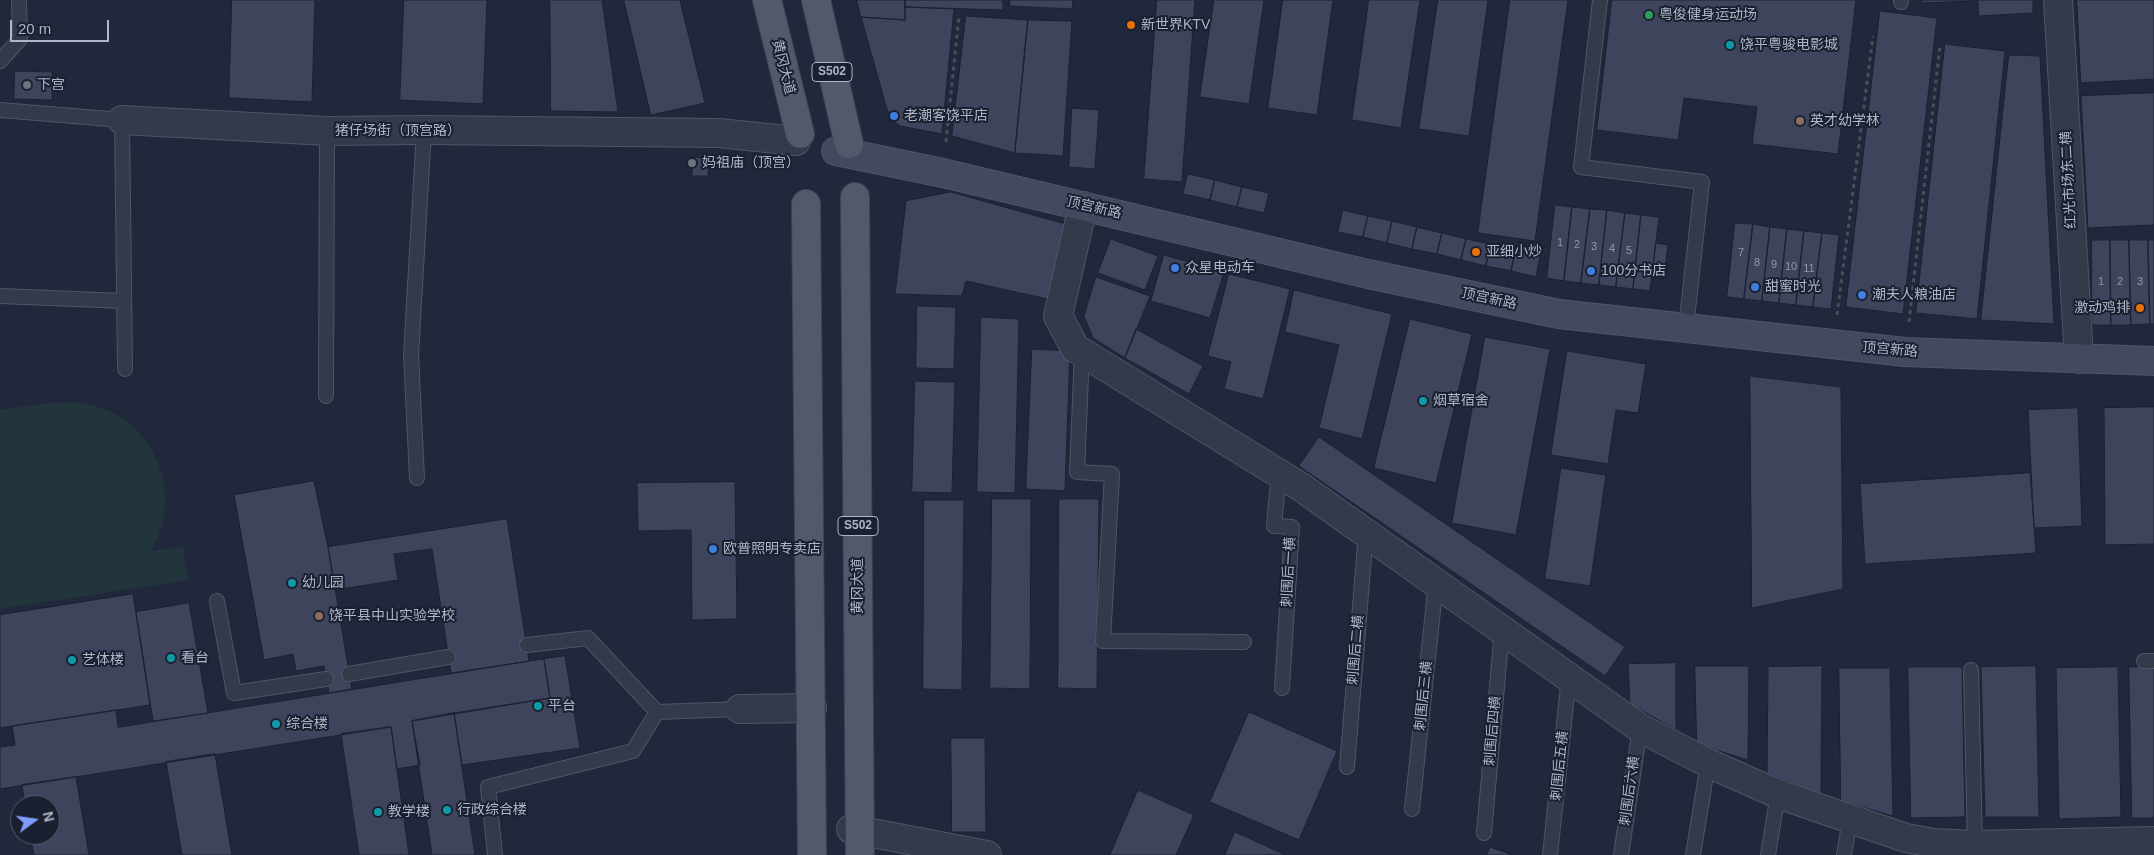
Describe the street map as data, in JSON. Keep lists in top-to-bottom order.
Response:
{
  "streets": {
    "main road": ["黄冈大道", "S502", "顶宫新路"],
    "street": ["猪仔场街（顶宫路）", "红光市场东二横"],
    "lane": [
      "刺围后一横",
      "刺围后二横",
      "刺围后三横",
      "刺围后四横",
      "刺围后五横",
      "刺围后六横"
    ]
  },
  "crossings": [
    ["黄冈大道", "猪仔场街（顶宫路）"],
    ["红光市场东二横", "顶宫新路"]
  ],
  "places": [
    "粤俊健身运动场",
    "新世界KTV",
    "饶平粤骏电影城",
    "下宫",
    "老潮客饶平店",
    "英才幼学林",
    "妈祖庙（顶宫）",
    "亚细小炒",
    "众星电动车",
    "100分书店",
    "甜蜜时光",
    "潮夫人粮油店",
    "激动鸡排",
    "烟草宿舍",
    "欧普照明专卖店",
    "幼儿园",
    "饶平县中山实验学校",
    "看台",
    "艺体楼",
    "平台",
    "综合楼",
    "行政综合楼",
    "教学楼"
  ],
  "house_numbers": [
    "1",
    "2",
    "3",
    "4",
    "5",
    "7",
    "8",
    "9",
    "10",
    "11",
    "1",
    "2",
    "3"
  ],
  "scale_bar": "20 m",
  "north": "right"
}
